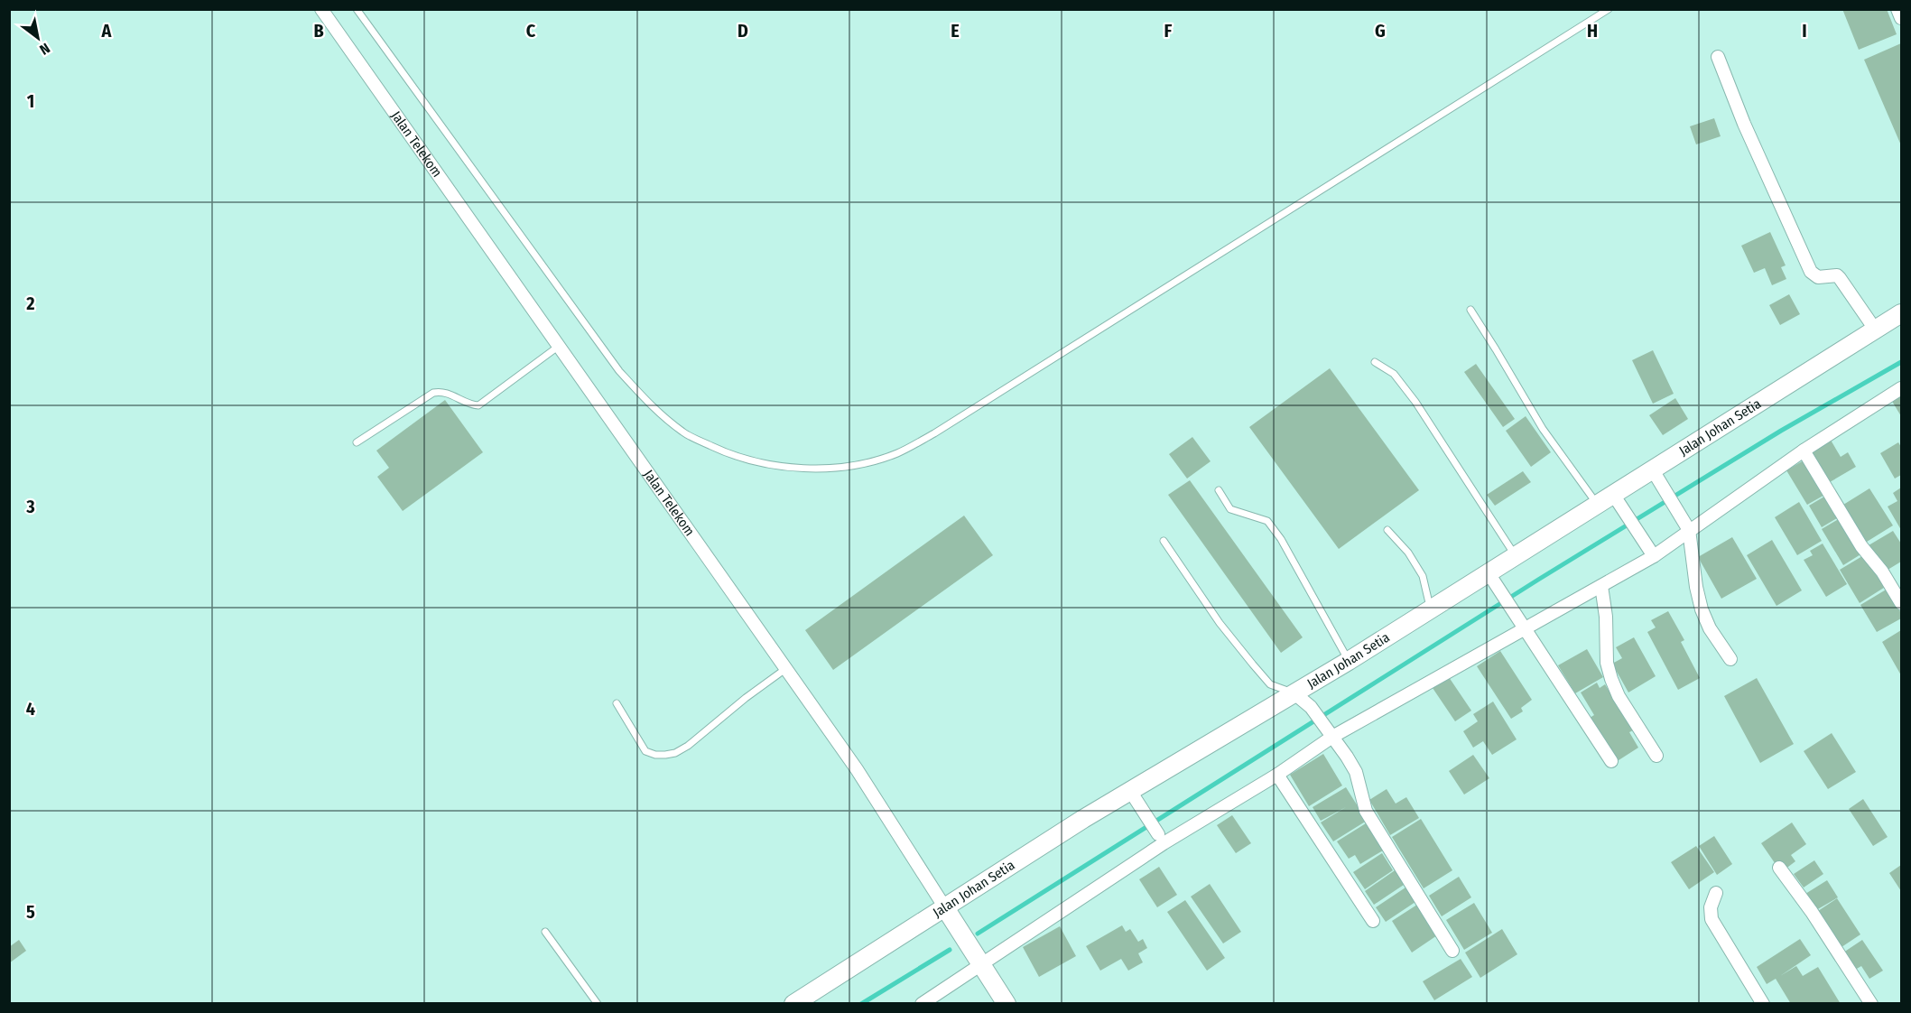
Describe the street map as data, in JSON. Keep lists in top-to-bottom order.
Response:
{
  "streets": {
    "main road": ["Jalan Telekom", "Jalan Johan Setia"]
  },
  "crossings": [
    ["Jalan Telekom", "Jalan Johan Setia"]
  ],
  "north": "bottom right",
  "grid": {
    "columns": [
      "A",
      "B",
      "C",
      "D",
      "E",
      "F",
      "G",
      "H",
      "I"
    ],
    "rows": [
      "1",
      "2",
      "3",
      "4",
      "5"
    ]
  }
}
